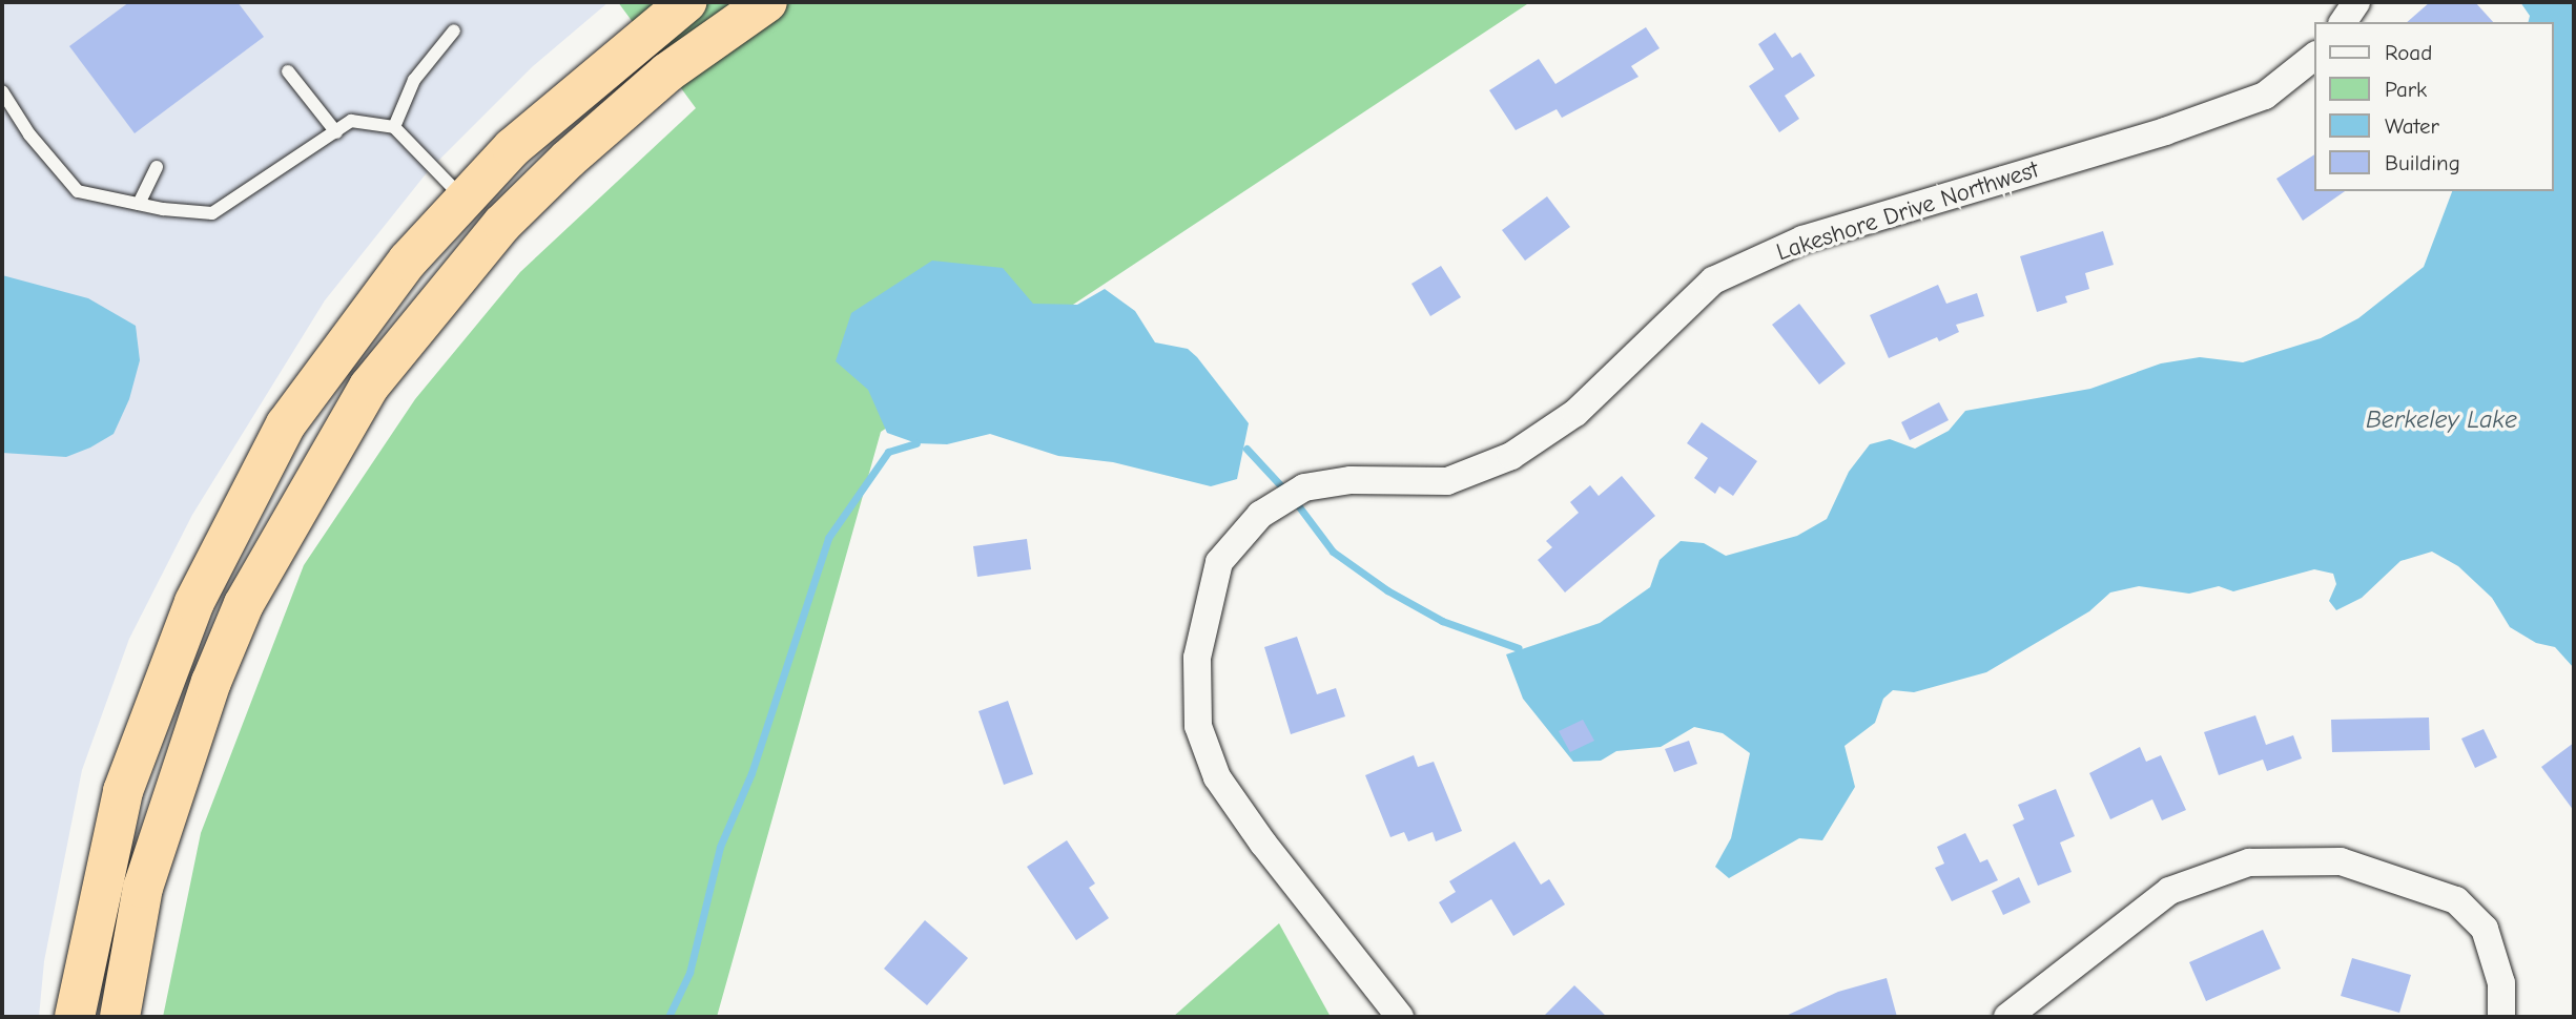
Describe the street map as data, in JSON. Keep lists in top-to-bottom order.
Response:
{
  "streets": {
    "street": ["Lakeshore Drive Northwest"]
  },
  "water": ["Berkeley Lake"],
  "legend": [
    "Road",
    "Park",
    "Water",
    "Building"
  ]
}
